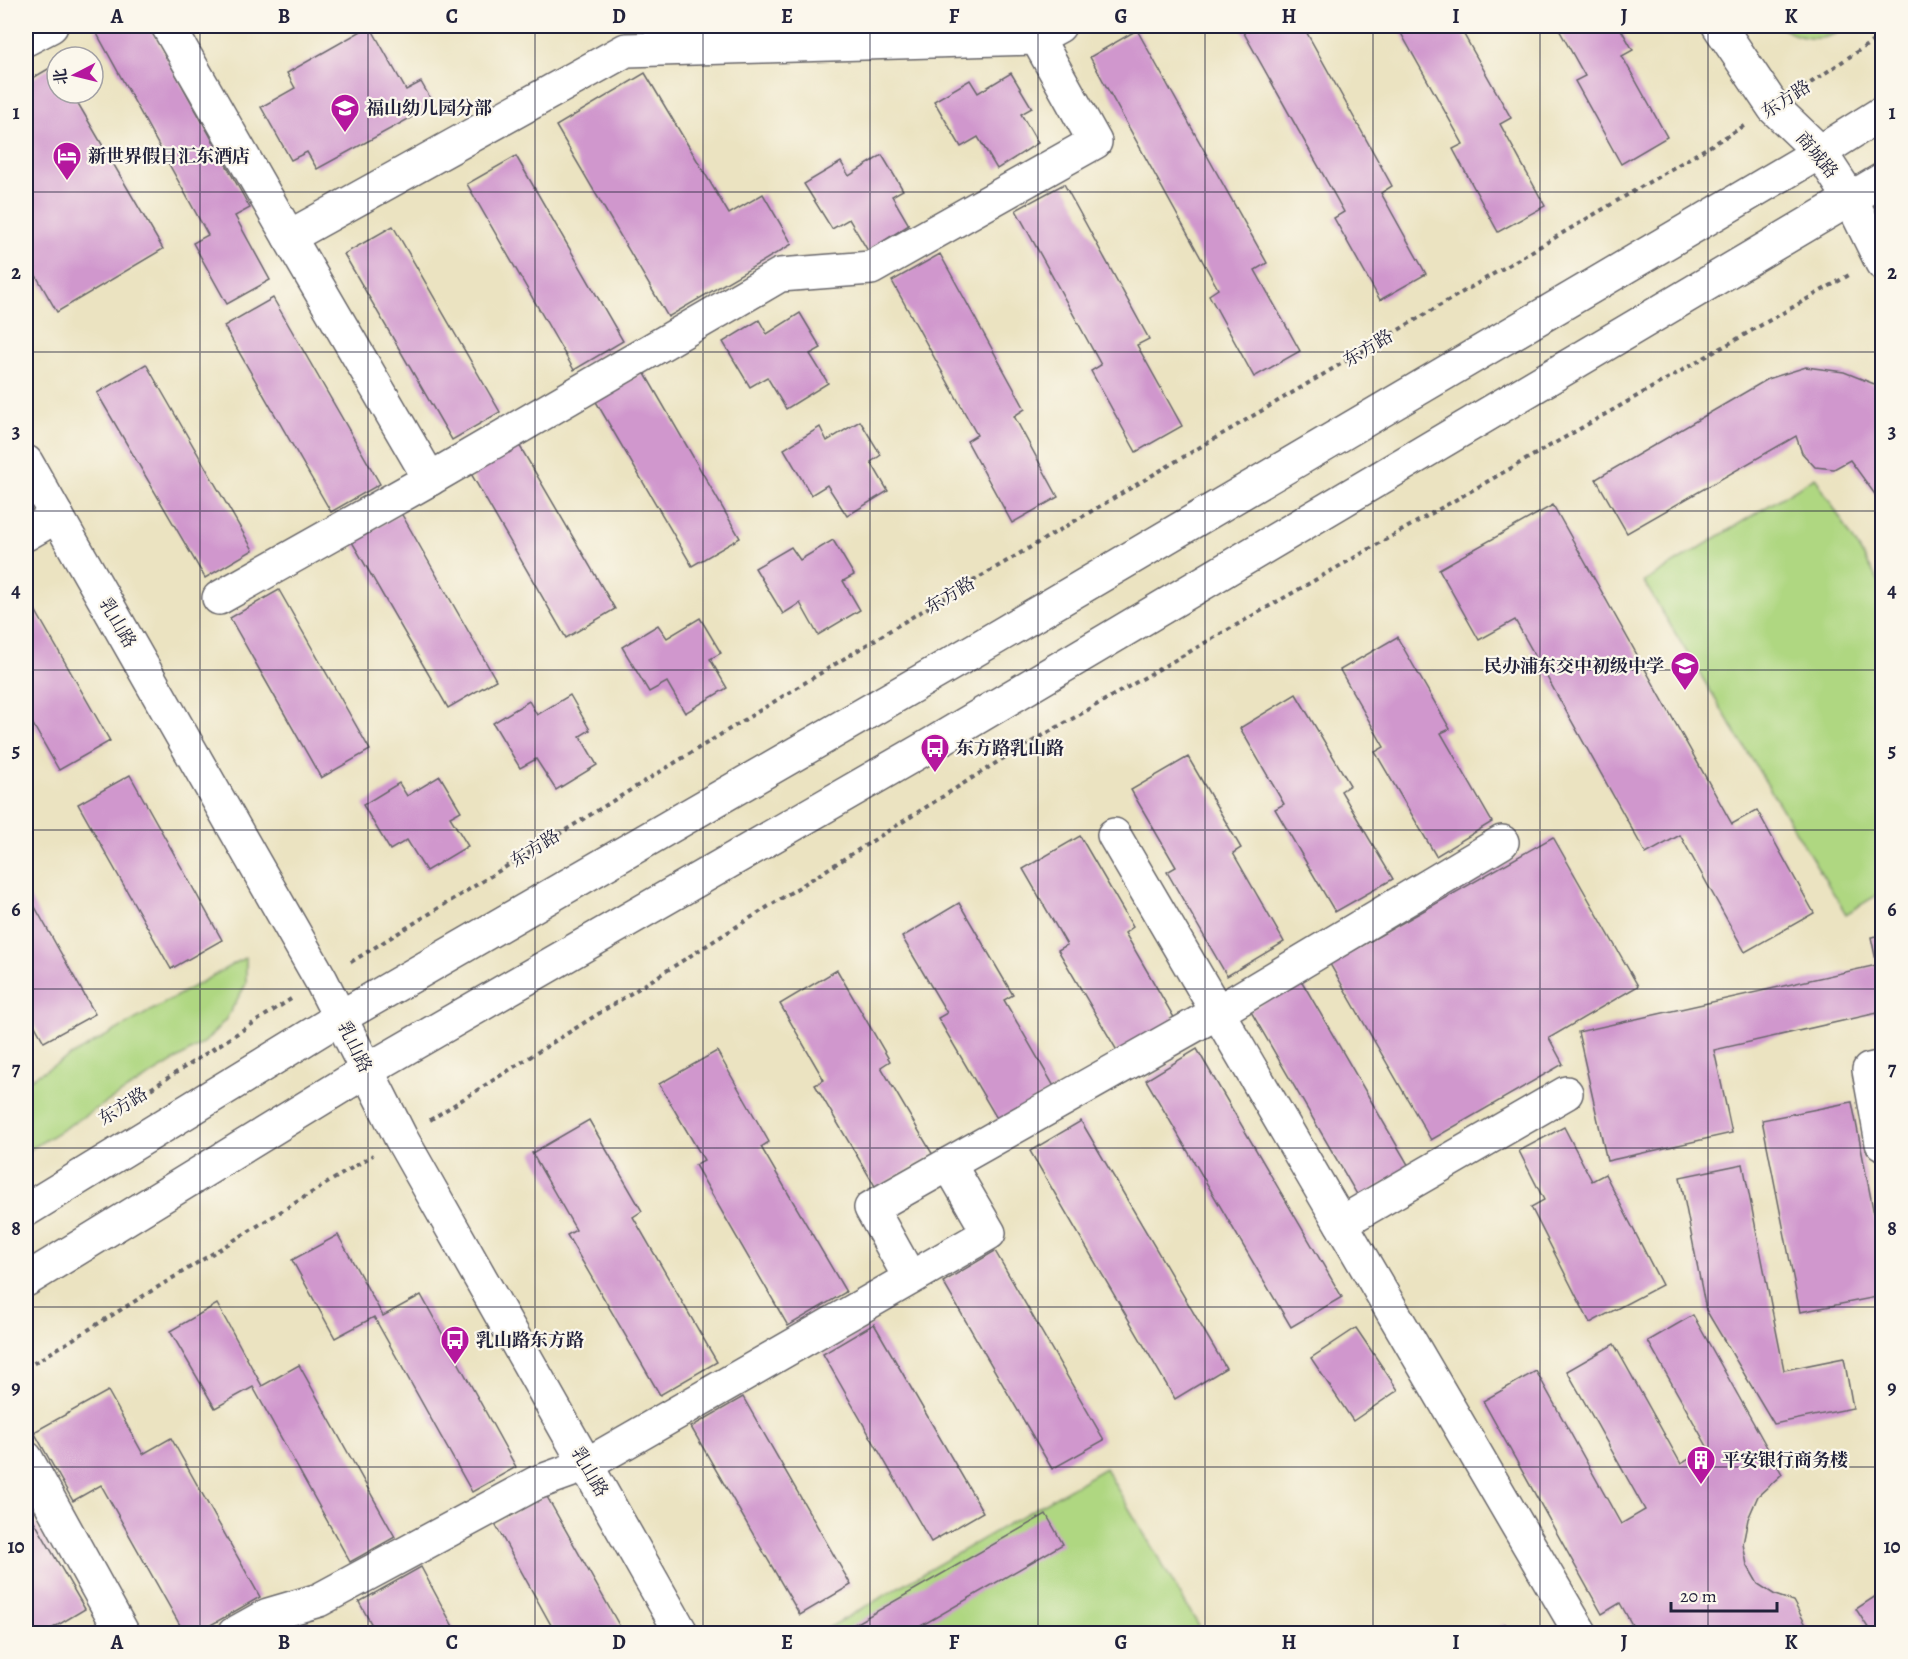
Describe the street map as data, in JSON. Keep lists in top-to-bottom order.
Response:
{
  "streets": {
    "main road": ["东方路", "商城路", "乳山路"]
  },
  "crossings": [
    ["东方路", "商城路"],
    ["东方路", "乳山路"]
  ],
  "places": {
    "school or university": ["福山幼儿园分部", "民办浦东交中初级中学"],
    "hotel": ["新世界假日汇东酒店"],
    "bus stop": ["东方路乳山路", "乳山路东方路"],
    "building": ["平安银行商务楼"]
  },
  "scale_bar": "20 m",
  "north": "left",
  "grid": {
    "columns": [
      "A",
      "B",
      "C",
      "D",
      "E",
      "F",
      "G",
      "H",
      "I",
      "J",
      "K"
    ],
    "rows": [
      "1",
      "2",
      "3",
      "4",
      "5",
      "6",
      "7",
      "8",
      "9",
      "10"
    ]
  }
}
